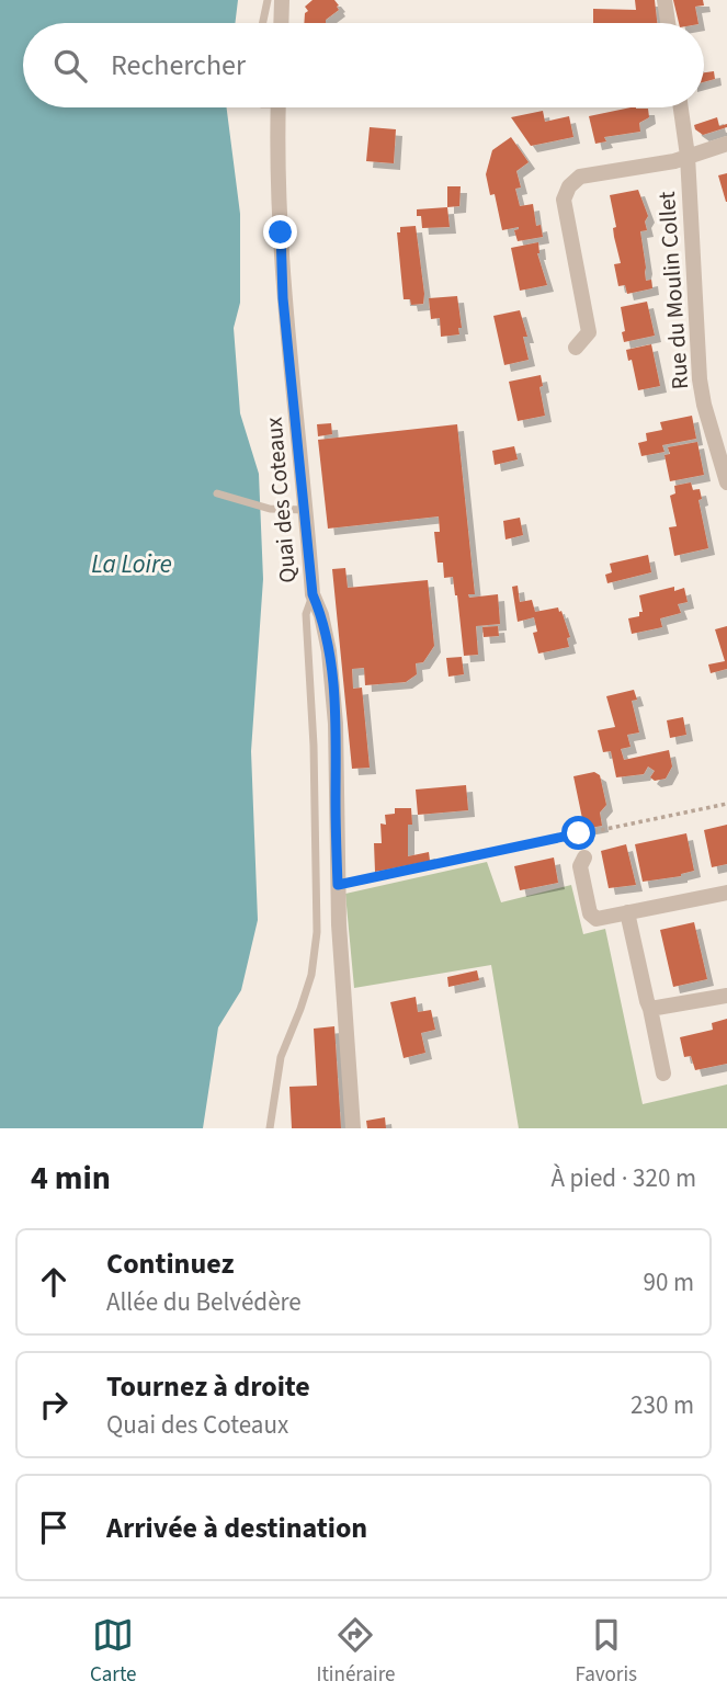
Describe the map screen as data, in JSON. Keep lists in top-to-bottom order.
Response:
{
  "streets": {
    "street": ["Rue du Moulin Collet", "Quai des Coteaux"]
  },
  "water": ["La Loire"],
  "page": {
    "search": "Rechercher",
    "heading": ["4 min", "À pied · 320 m"],
    "list": [
      ["Continuez", "Allée du Belvédère", "90 m"],
      ["Tournez à droite", "Quai des Coteaux", "230 m"],
      "Arrivée à destination"
    ],
    "nav": ["Carte", "Itinéraire", "Favoris"]
  }
}
